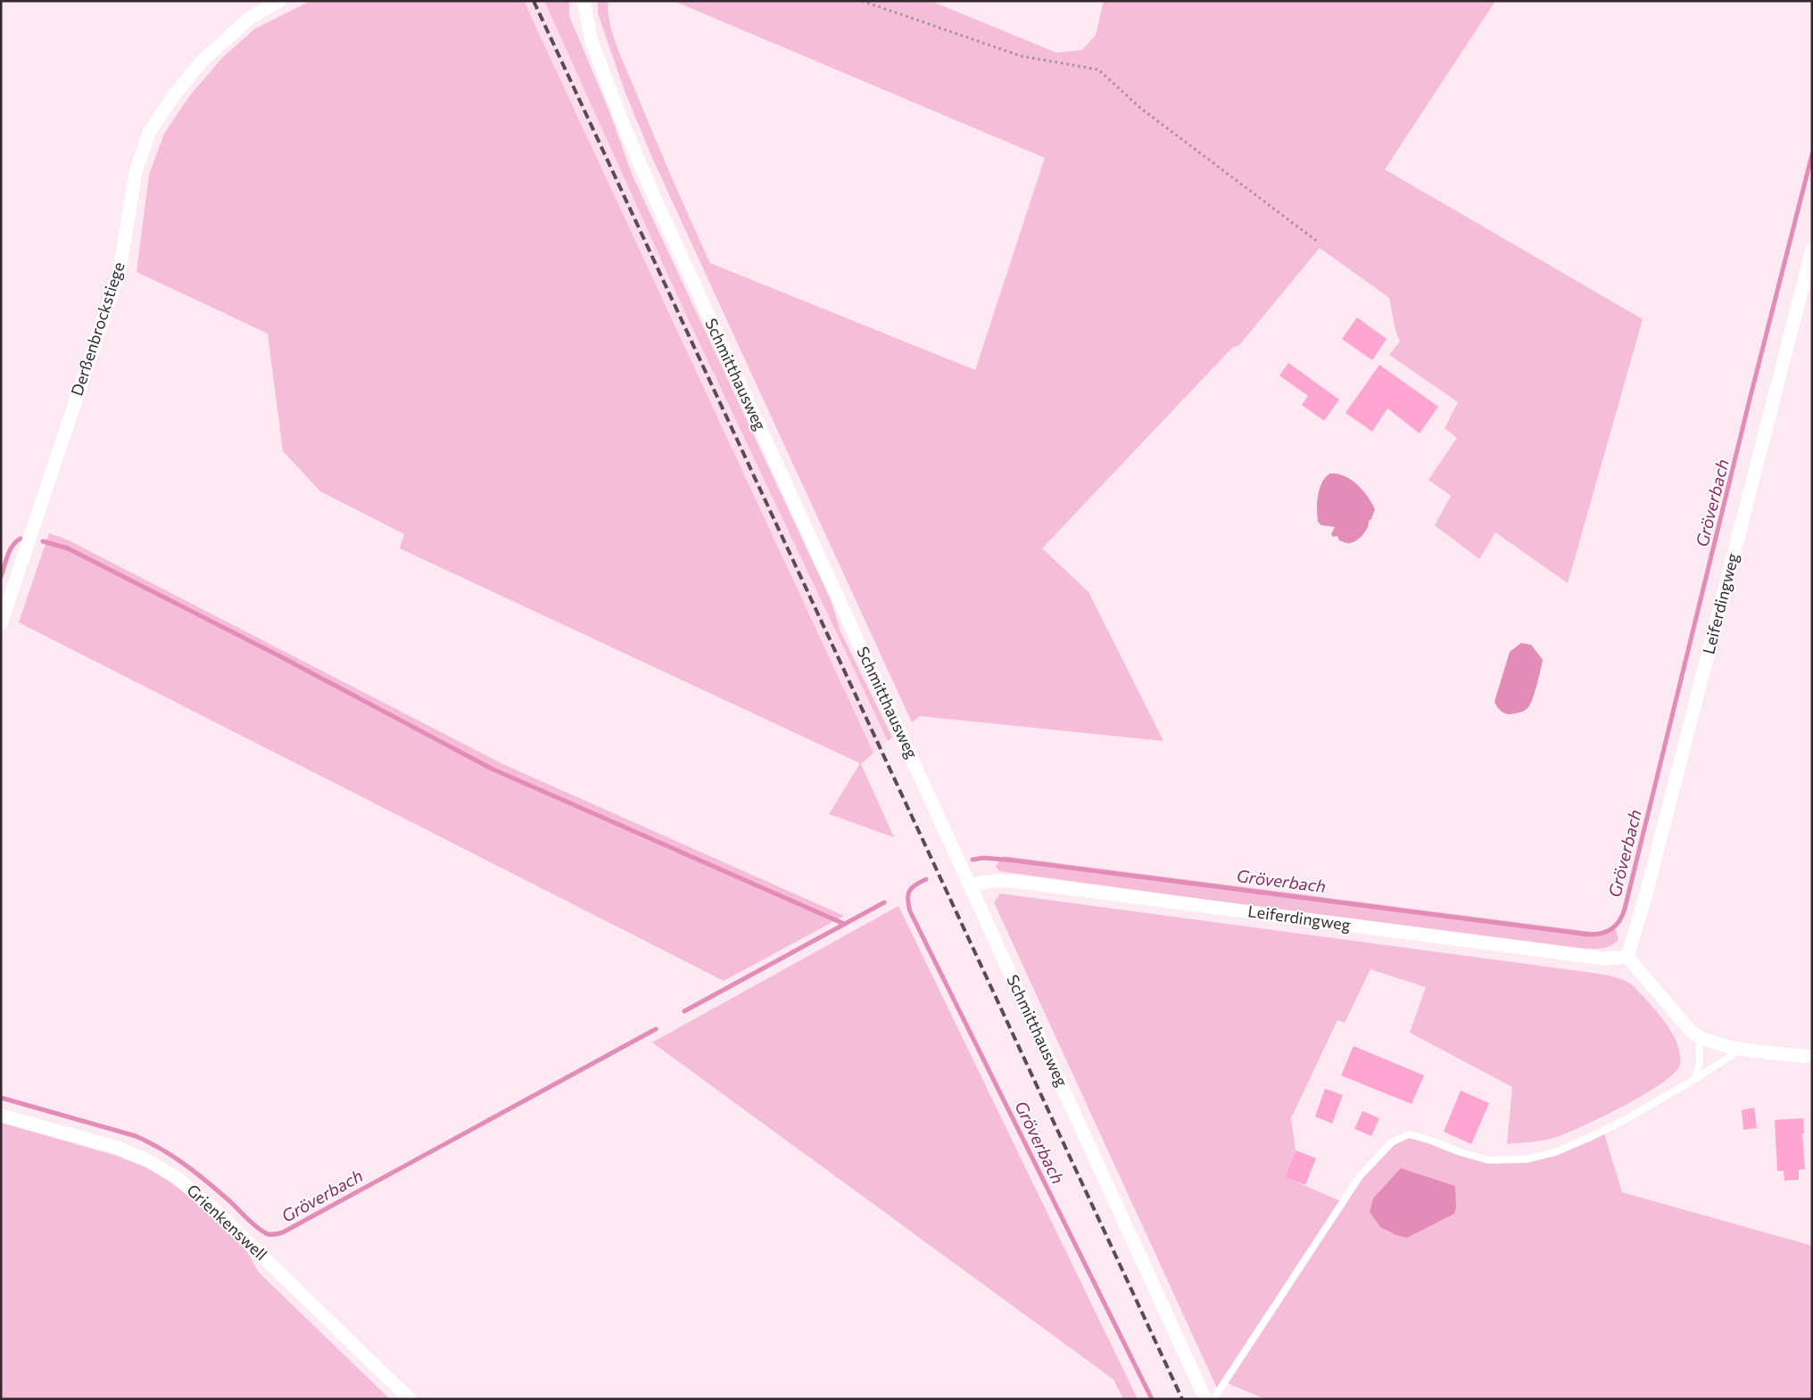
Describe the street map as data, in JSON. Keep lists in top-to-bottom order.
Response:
{
  "streets": {
    "street": [
      "Derßenbrockstiege",
      "Schmitthausweg",
      "Leiferdingweg",
      "Grienkenswell"
    ]
  },
  "crossings": [
    ["Schmitthausweg", "Leiferdingweg"]
  ],
  "water": ["Gröverbach"]
}
